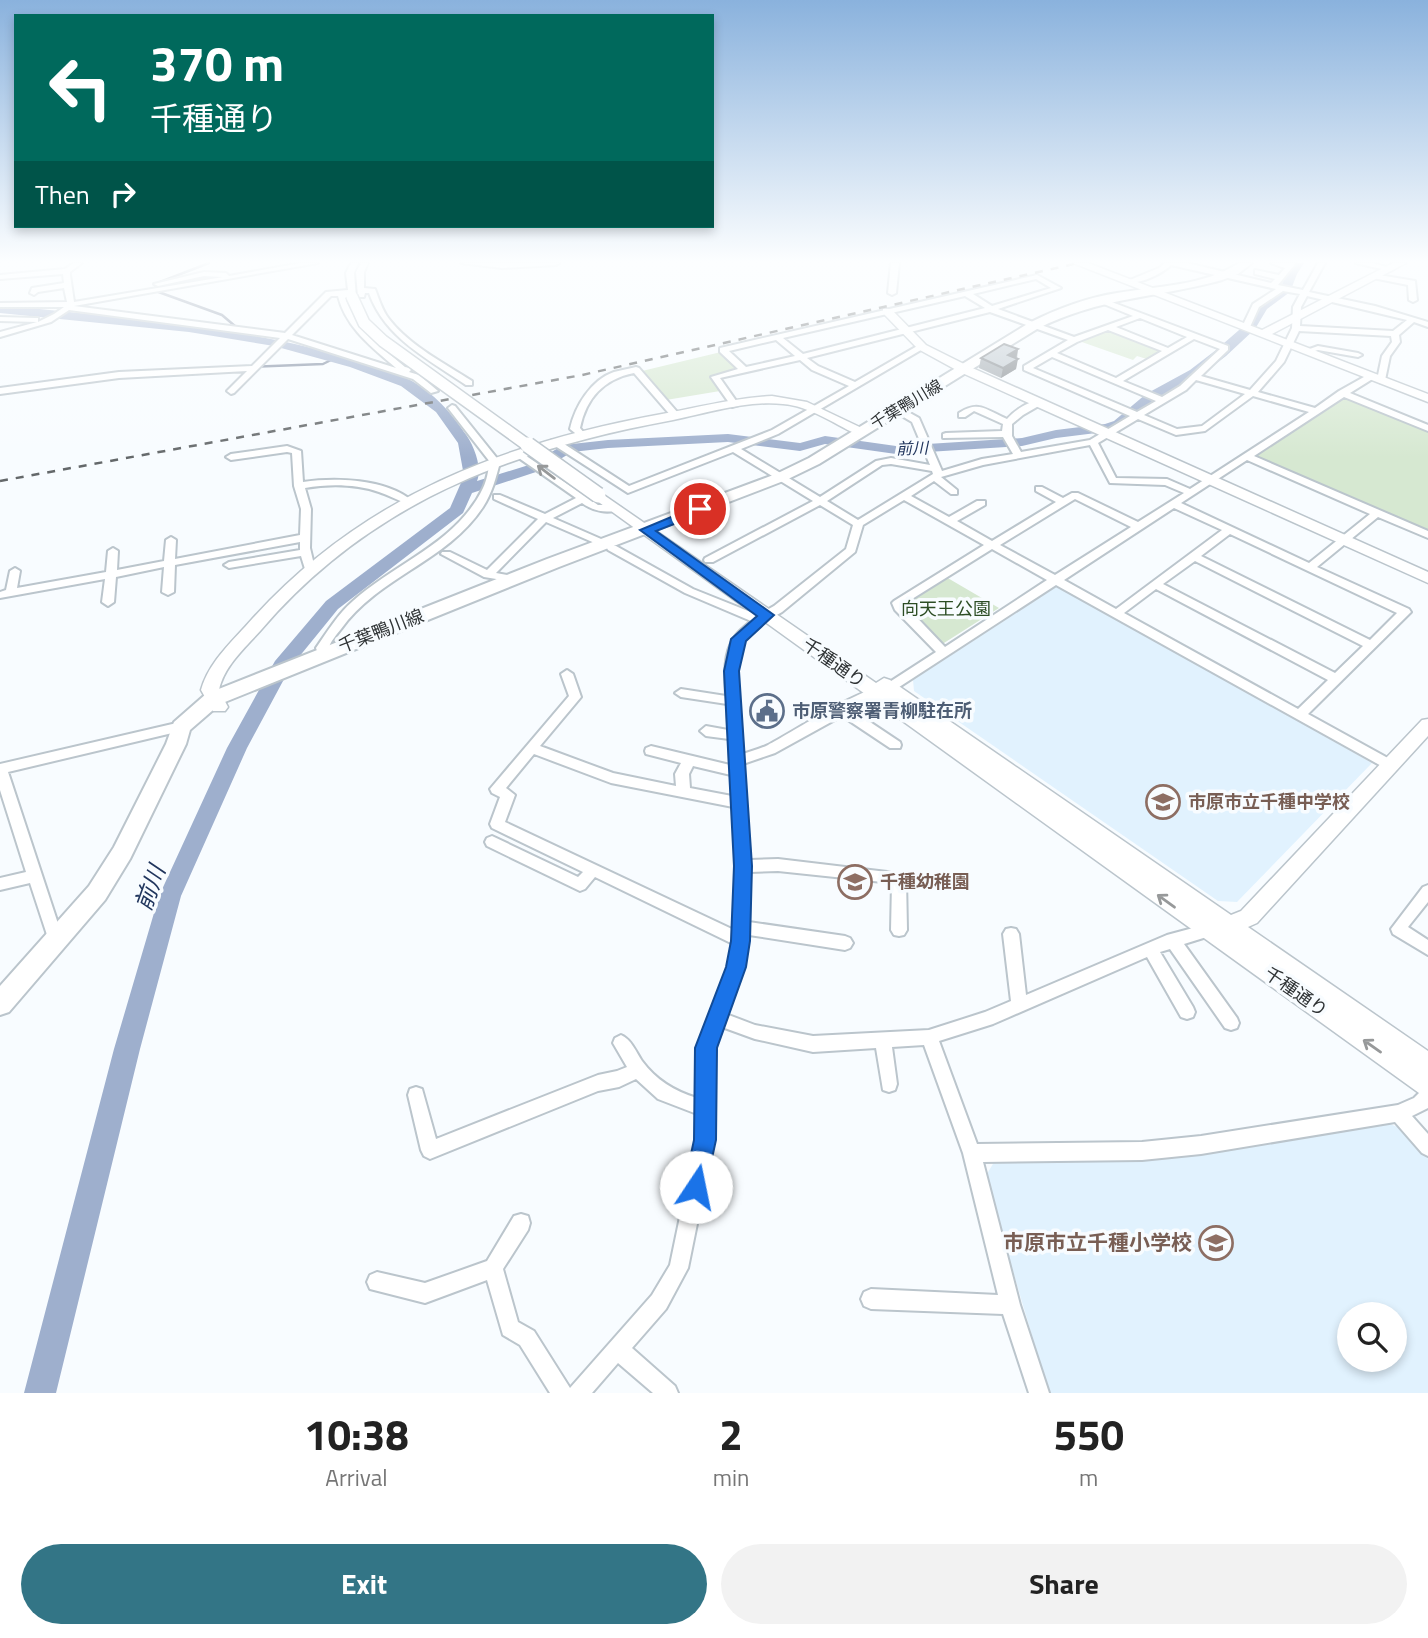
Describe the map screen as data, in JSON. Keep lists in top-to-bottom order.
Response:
{
  "streets": {
    "main road": ["千葉鴨川線"],
    "street": ["千種通り"]
  },
  "crossings": [
    ["千葉鴨川線", "千種通り"]
  ],
  "water": ["前川"],
  "parks": ["向天王公園"],
  "places": {
    "public building": ["市原警察署青柳駐在所"],
    "school or university": ["市原市立千種中学校", "千種幼稚園", "市原市立千種小学校"]
  },
  "page": {
    "turn": ["370 m", "千種通り"],
    "then": "Then",
    "eta": [
      "10:38",
      "Arrival",
      "2",
      "min",
      "550",
      "m"
    ],
    "buttons": ["Exit", "Share"]
  }
}
